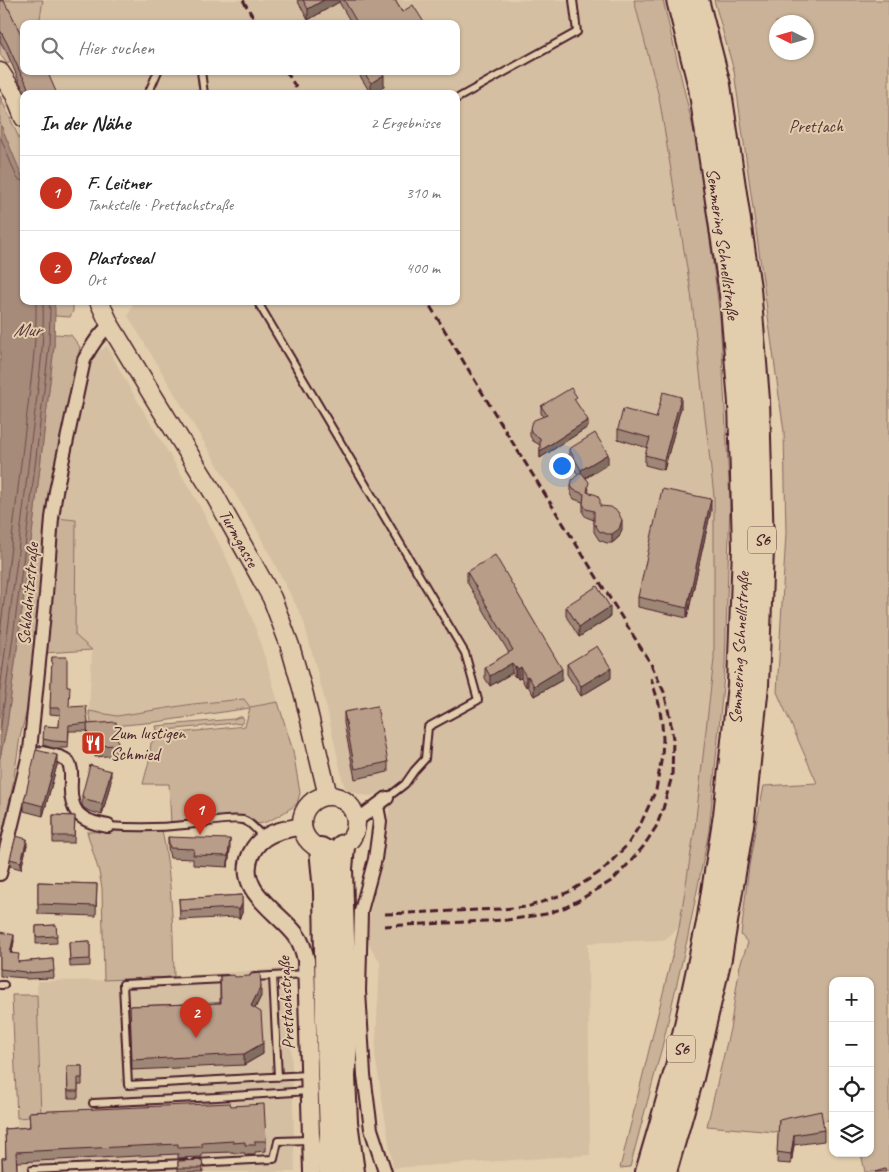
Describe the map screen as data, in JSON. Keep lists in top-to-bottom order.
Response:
{
  "streets": {
    "highway": ["Semmering Schnellstraße", "S6"],
    "main road": ["Turmgasse"],
    "street": ["Schladnitzstraße", "Prettachstraße"]
  },
  "crossings": [
    ["Turmgasse", "Schladnitzstraße"]
  ],
  "water": ["Mur"],
  "parks": ["Prettach"],
  "places": {
    "restaurant": ["Zum lustigen Schmied"]
  },
  "north": "left",
  "page": {
    "search": "Hier suchen",
    "heading": ["In der Nähe", "2 Ergebnisse"],
    "list": [
      {
        "mark": "1",
        "name": "F. Leitner",
        "note": "Tankstelle · Prettachstraße",
        "value": "310 m"
      },
      {
        "mark": "2",
        "name": "Plastoseal",
        "note": "Ort",
        "value": "400 m"
      }
    ],
    "pins": ["1", "2"],
    "map_buttons": ["+", "−"]
  }
}
